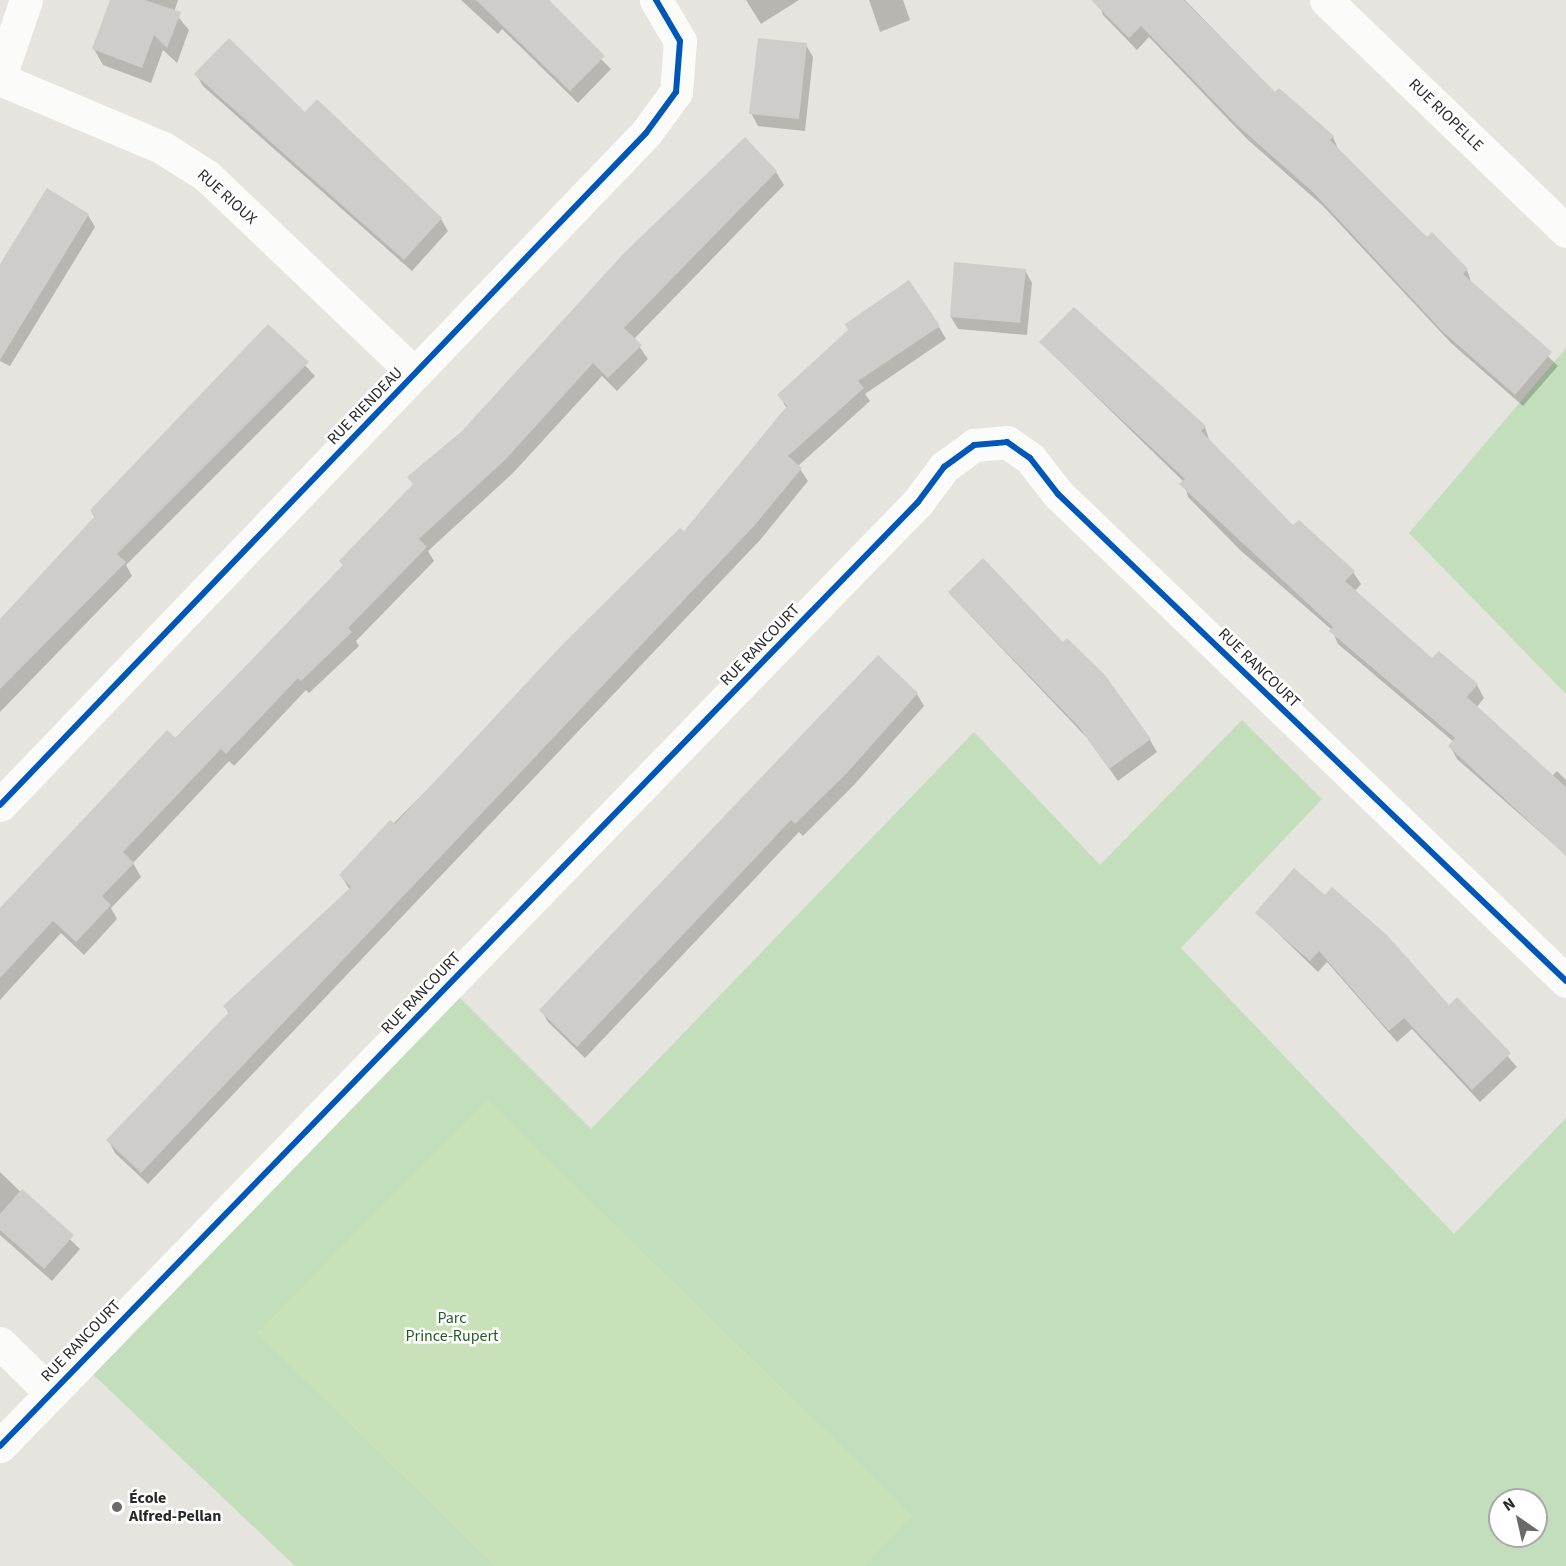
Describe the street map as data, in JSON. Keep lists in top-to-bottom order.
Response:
{
  "streets": {
    "street": [
      "RUE RIOPELLE",
      "RUE RIOUX",
      "RUE RIENDEAU",
      "RUE RANCOURT"
    ]
  },
  "crossings": [
    ["RUE RIOUX", "RUE RIENDEAU"]
  ],
  "parks": ["Parc Prince-Rupert"],
  "places": ["École Alfred-Pellan"],
  "north": "top left"
}
